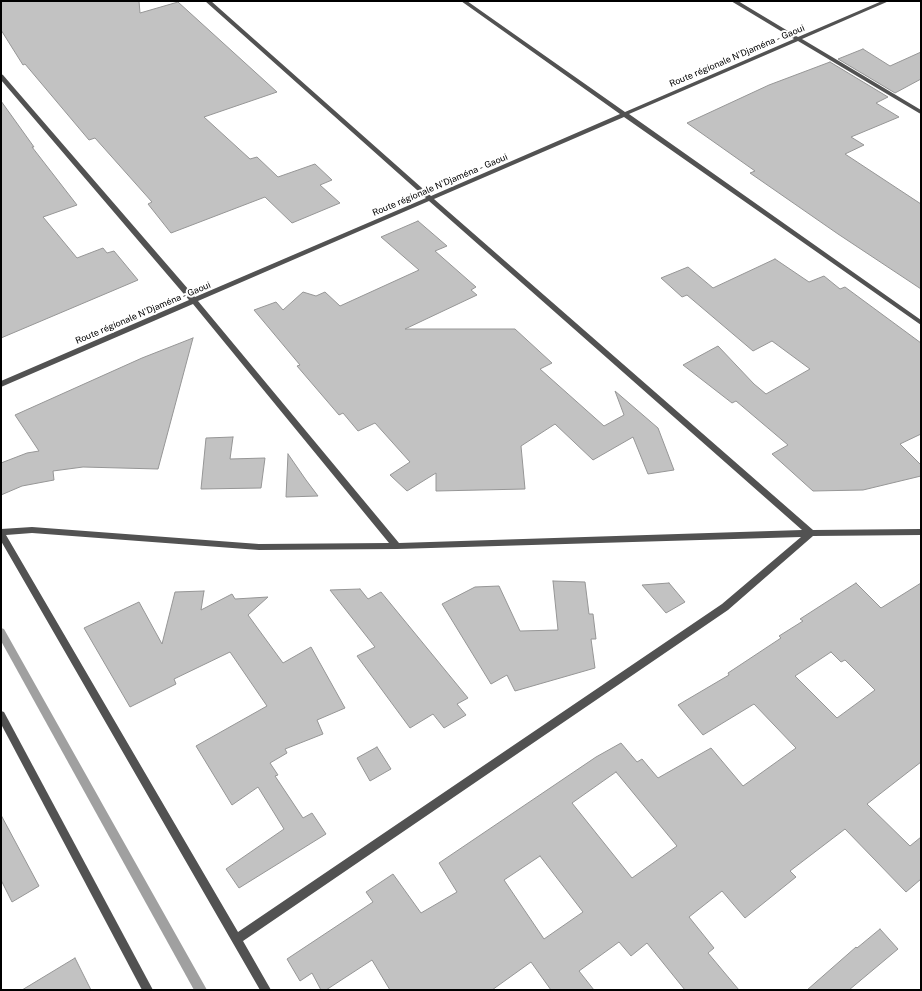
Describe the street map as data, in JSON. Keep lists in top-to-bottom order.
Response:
{
  "streets": {
    "street": ["Route régionale N'Djaména - Gaoui"]
  }
}
